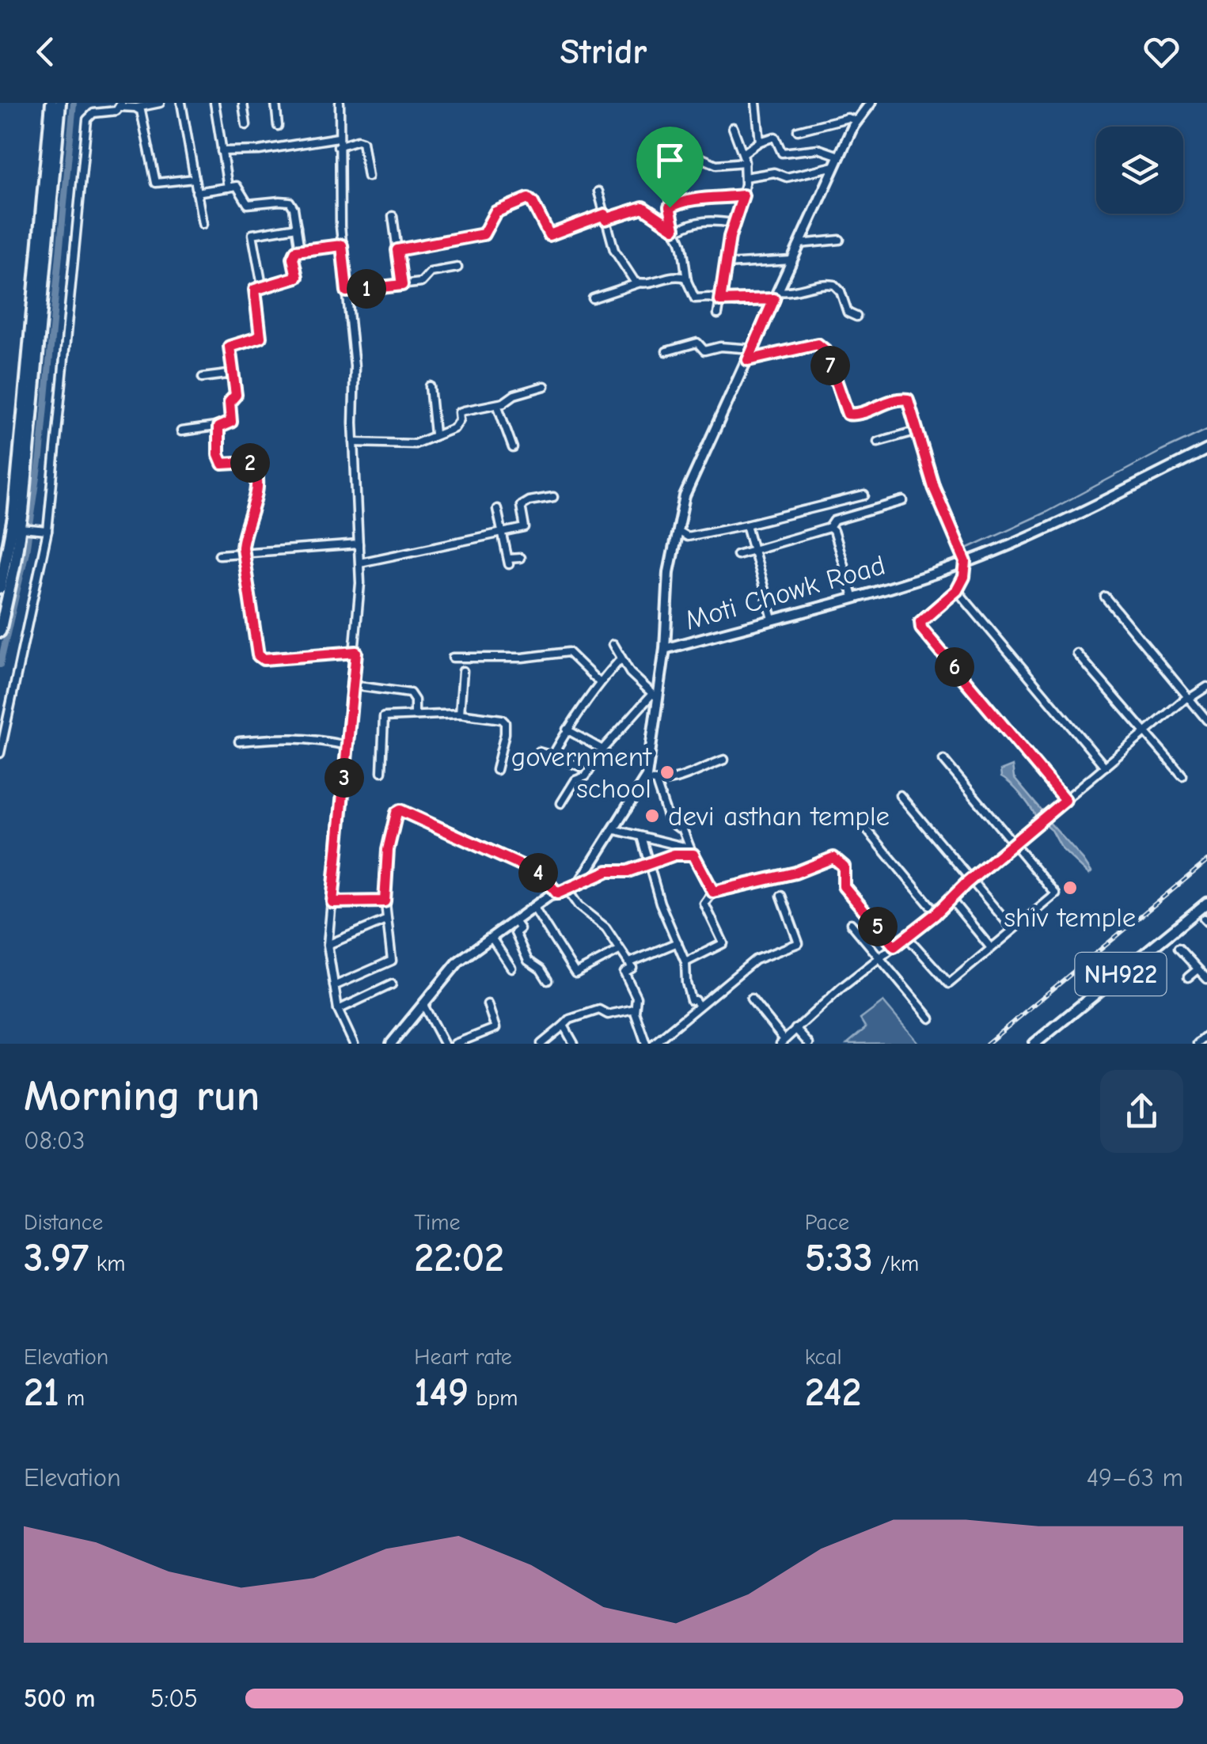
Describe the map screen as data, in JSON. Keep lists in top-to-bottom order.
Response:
{
  "streets": {
    "main road": ["NH922"],
    "street": ["Moti Chowk Road"]
  },
  "places": ["government school", "devi asthan temple", "shiv temple"],
  "page": {
    "header": "Stridr",
    "pins": [
      "1",
      "7",
      "2",
      "6",
      "3",
      "4",
      "5"
    ],
    "heading": ["Morning run", "08:03"],
    "stats": [
      ["Distance", "3.97 km"],
      ["Time", "22:02"],
      ["Pace", "5:33 /km"],
      ["Elevation", "21 m"],
      ["Heart rate", "149 bpm"],
      ["kcal", "242"]
    ],
    "chart": ["Elevation", "49–63 m"],
    "list": [
      {
        "name": "500 m",
        "note": "5:05"
      }
    ]
  }
}
